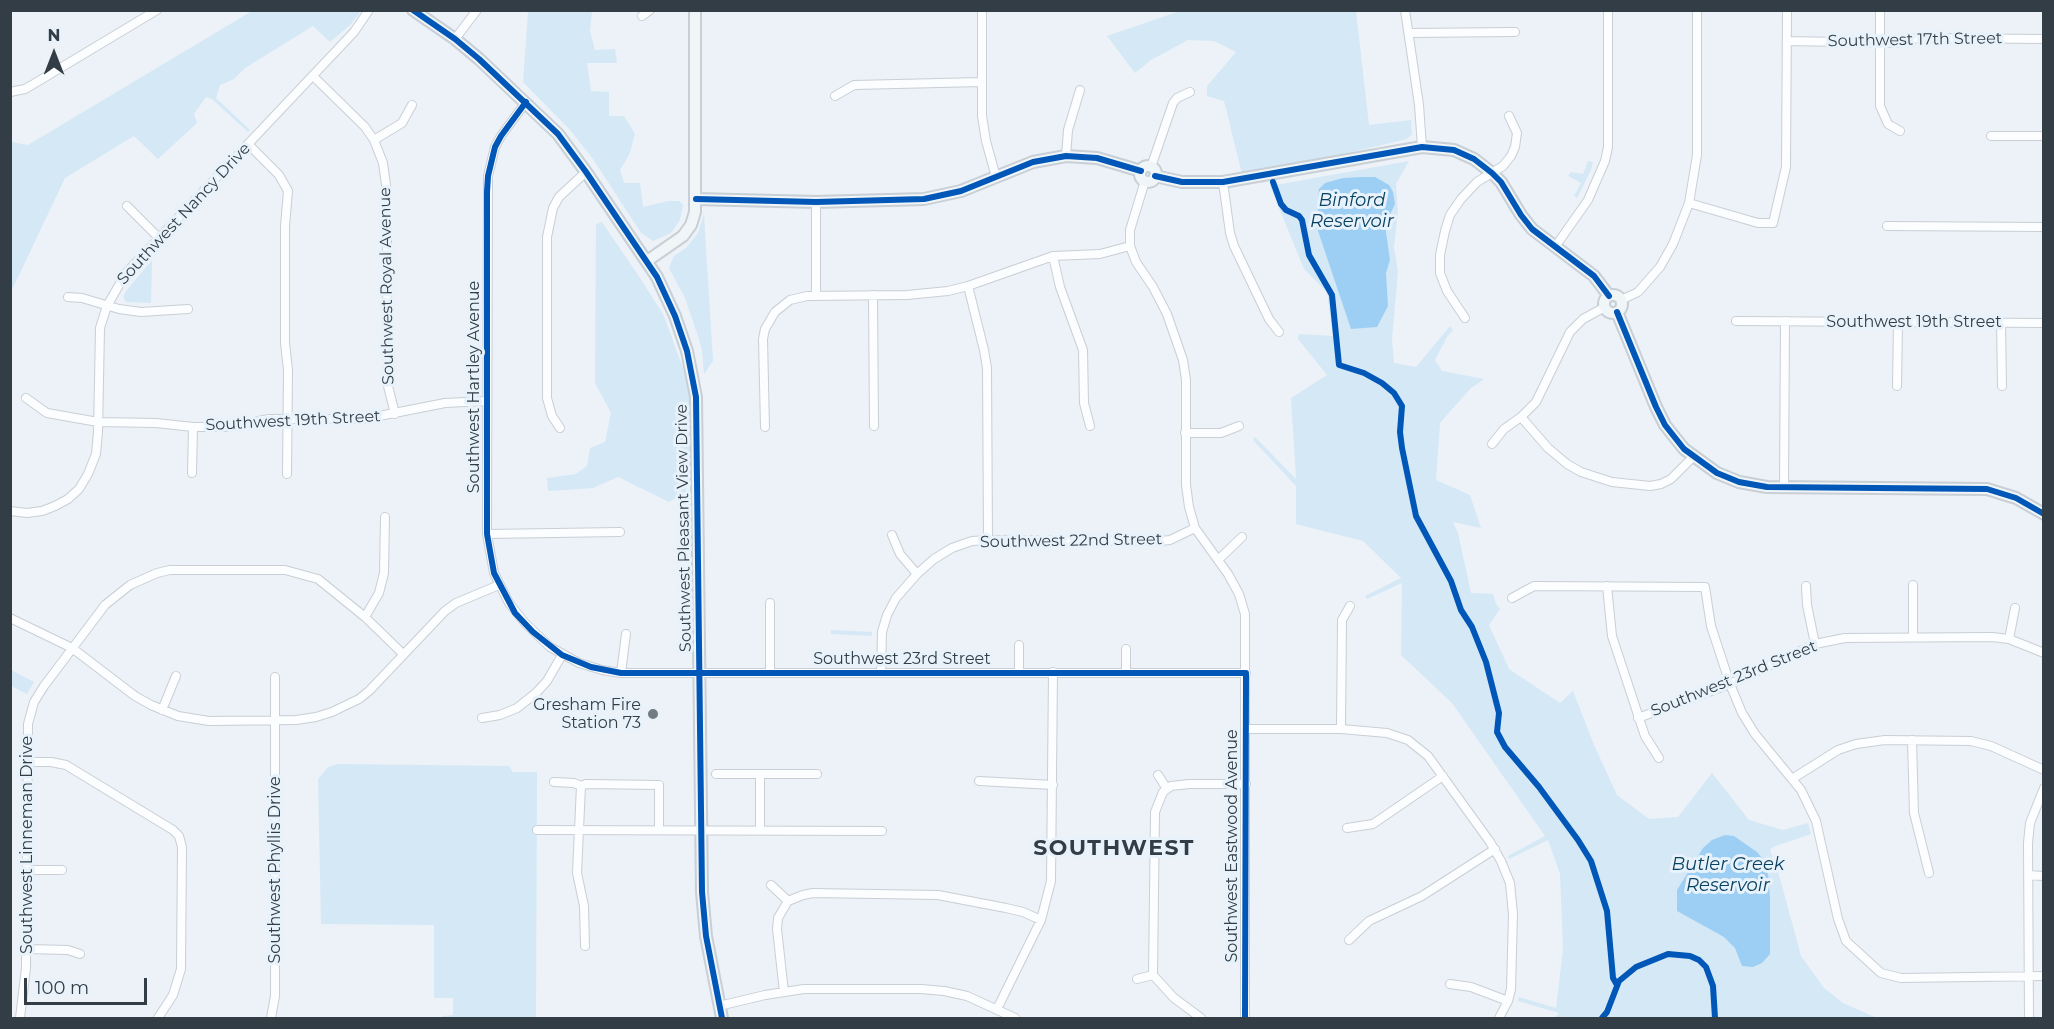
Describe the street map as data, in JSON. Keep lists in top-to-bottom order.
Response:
{
  "streets": {
    "street": [
      "Southwest 17th Street",
      "Southwest Nancy Drive",
      "Southwest Royal Avenue",
      "Southwest 19th Street",
      "Southwest Hartley Avenue",
      "Southwest Pleasant View Drive",
      "Southwest 22nd Street",
      "Southwest 23rd Street",
      "Southwest Linneman Drive",
      "Southwest Eastwood Avenue",
      "Southwest Phyllis Drive"
    ]
  },
  "crossings": [
    ["Southwest Nancy Drive", "Southwest Royal Avenue"],
    ["Southwest Nancy Drive", "Southwest 19th Street"],
    ["Southwest Royal Avenue", "Southwest 19th Street"],
    ["Southwest 19th Street", "Southwest Hartley Avenue"],
    ["Southwest Hartley Avenue", "Southwest Pleasant View Drive"],
    ["Southwest Hartley Avenue", "Southwest 23rd Street"],
    ["Southwest Pleasant View Drive", "Southwest 23rd Street"],
    ["Southwest 22nd Street", "Southwest 23rd Street"],
    ["Southwest 22nd Street", "Southwest Eastwood Avenue"],
    ["Southwest 23rd Street", "Southwest Eastwood Avenue"]
  ],
  "districts": ["SOUTHWEST"],
  "water": ["Binford Reservoir", "Butler Creek Reservoir"],
  "places": ["Gresham Fire Station 73"],
  "scale_bar": "100 m",
  "north": "top"
}
